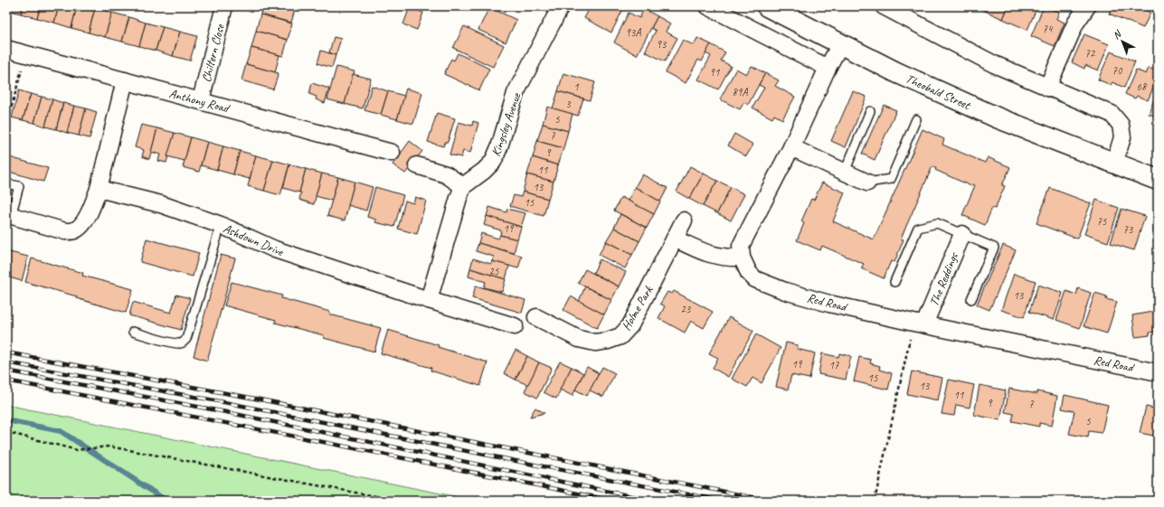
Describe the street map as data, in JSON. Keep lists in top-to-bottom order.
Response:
{
  "streets": {
    "street": [
      "Chiltern Close",
      "Theobald Street",
      "Anthony Road",
      "Kingsley Avenue",
      "Ashdown Drive",
      "The Reddings",
      "Red Road",
      "Holme Park"
    ]
  },
  "crossings": [
    ["Chiltern Close", "Anthony Road"],
    ["The Reddings", "Red Road"]
  ],
  "house_numbers": [
    "74",
    "93A",
    "93",
    "72",
    "70",
    "91",
    "1",
    "68",
    "89A",
    "3",
    "5",
    "7",
    "9",
    "11",
    "13",
    "15",
    "75",
    "19",
    "73",
    "25",
    "13",
    "23",
    "19",
    "17",
    "15",
    "13",
    "11",
    "9",
    "7",
    "5"
  ],
  "north": "top left"
}
